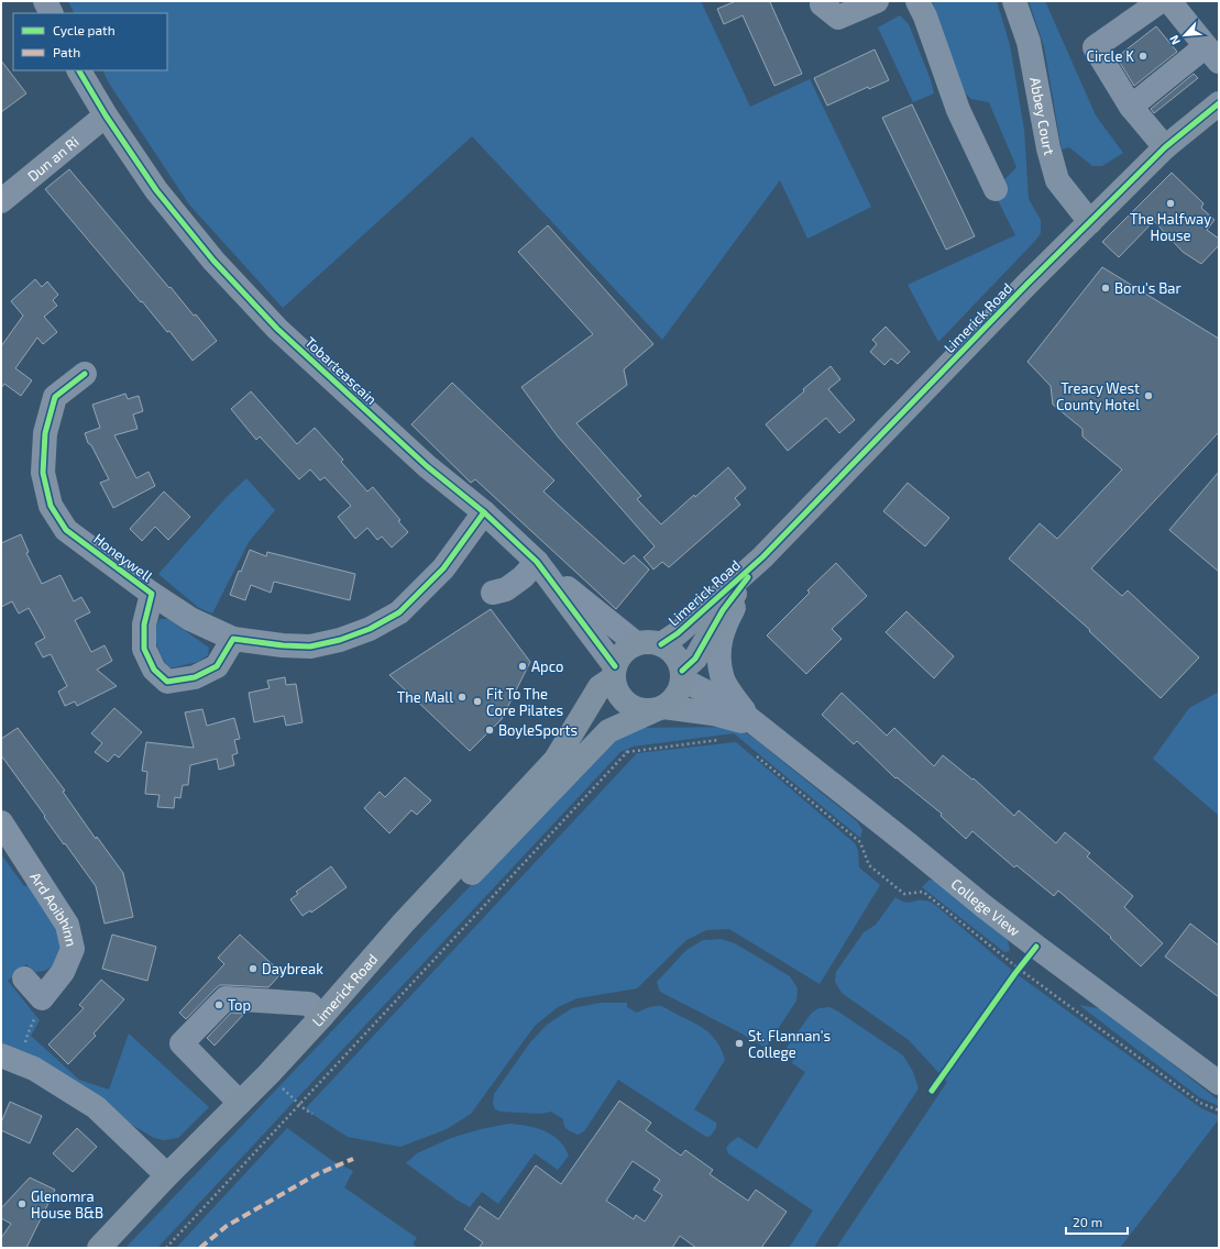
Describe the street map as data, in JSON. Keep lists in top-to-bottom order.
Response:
{
  "streets": {
    "main road": ["Limerick Road"],
    "street": [
      "Abbey Court",
      "Dun an Ri",
      "Tobarteascain",
      "Honeywell",
      "College View",
      "Ard Aoibhinn"
    ]
  },
  "crossings": [
    ["Abbey Court", "Limerick Road"],
    ["Dun an Ri", "Tobarteascain"],
    ["Limerick Road", "Tobarteascain"],
    ["Limerick Road", "College View"],
    ["Tobarteascain", "Honeywell"],
    ["Tobarteascain", "College View"]
  ],
  "places": [
    "Circle K",
    "The Halfway House",
    "Boru's Bar",
    "Treacy West County Hotel",
    "Apco",
    "The Mall",
    "Fit To The Core Pilates",
    "BoyleSports",
    "Daybreak",
    "Top",
    "St. Flannan's College",
    "Glenomra House B&B"
  ],
  "legend": ["Cycle path", "Path"],
  "scale_bar": "20 m",
  "north": "bottom left"
}
